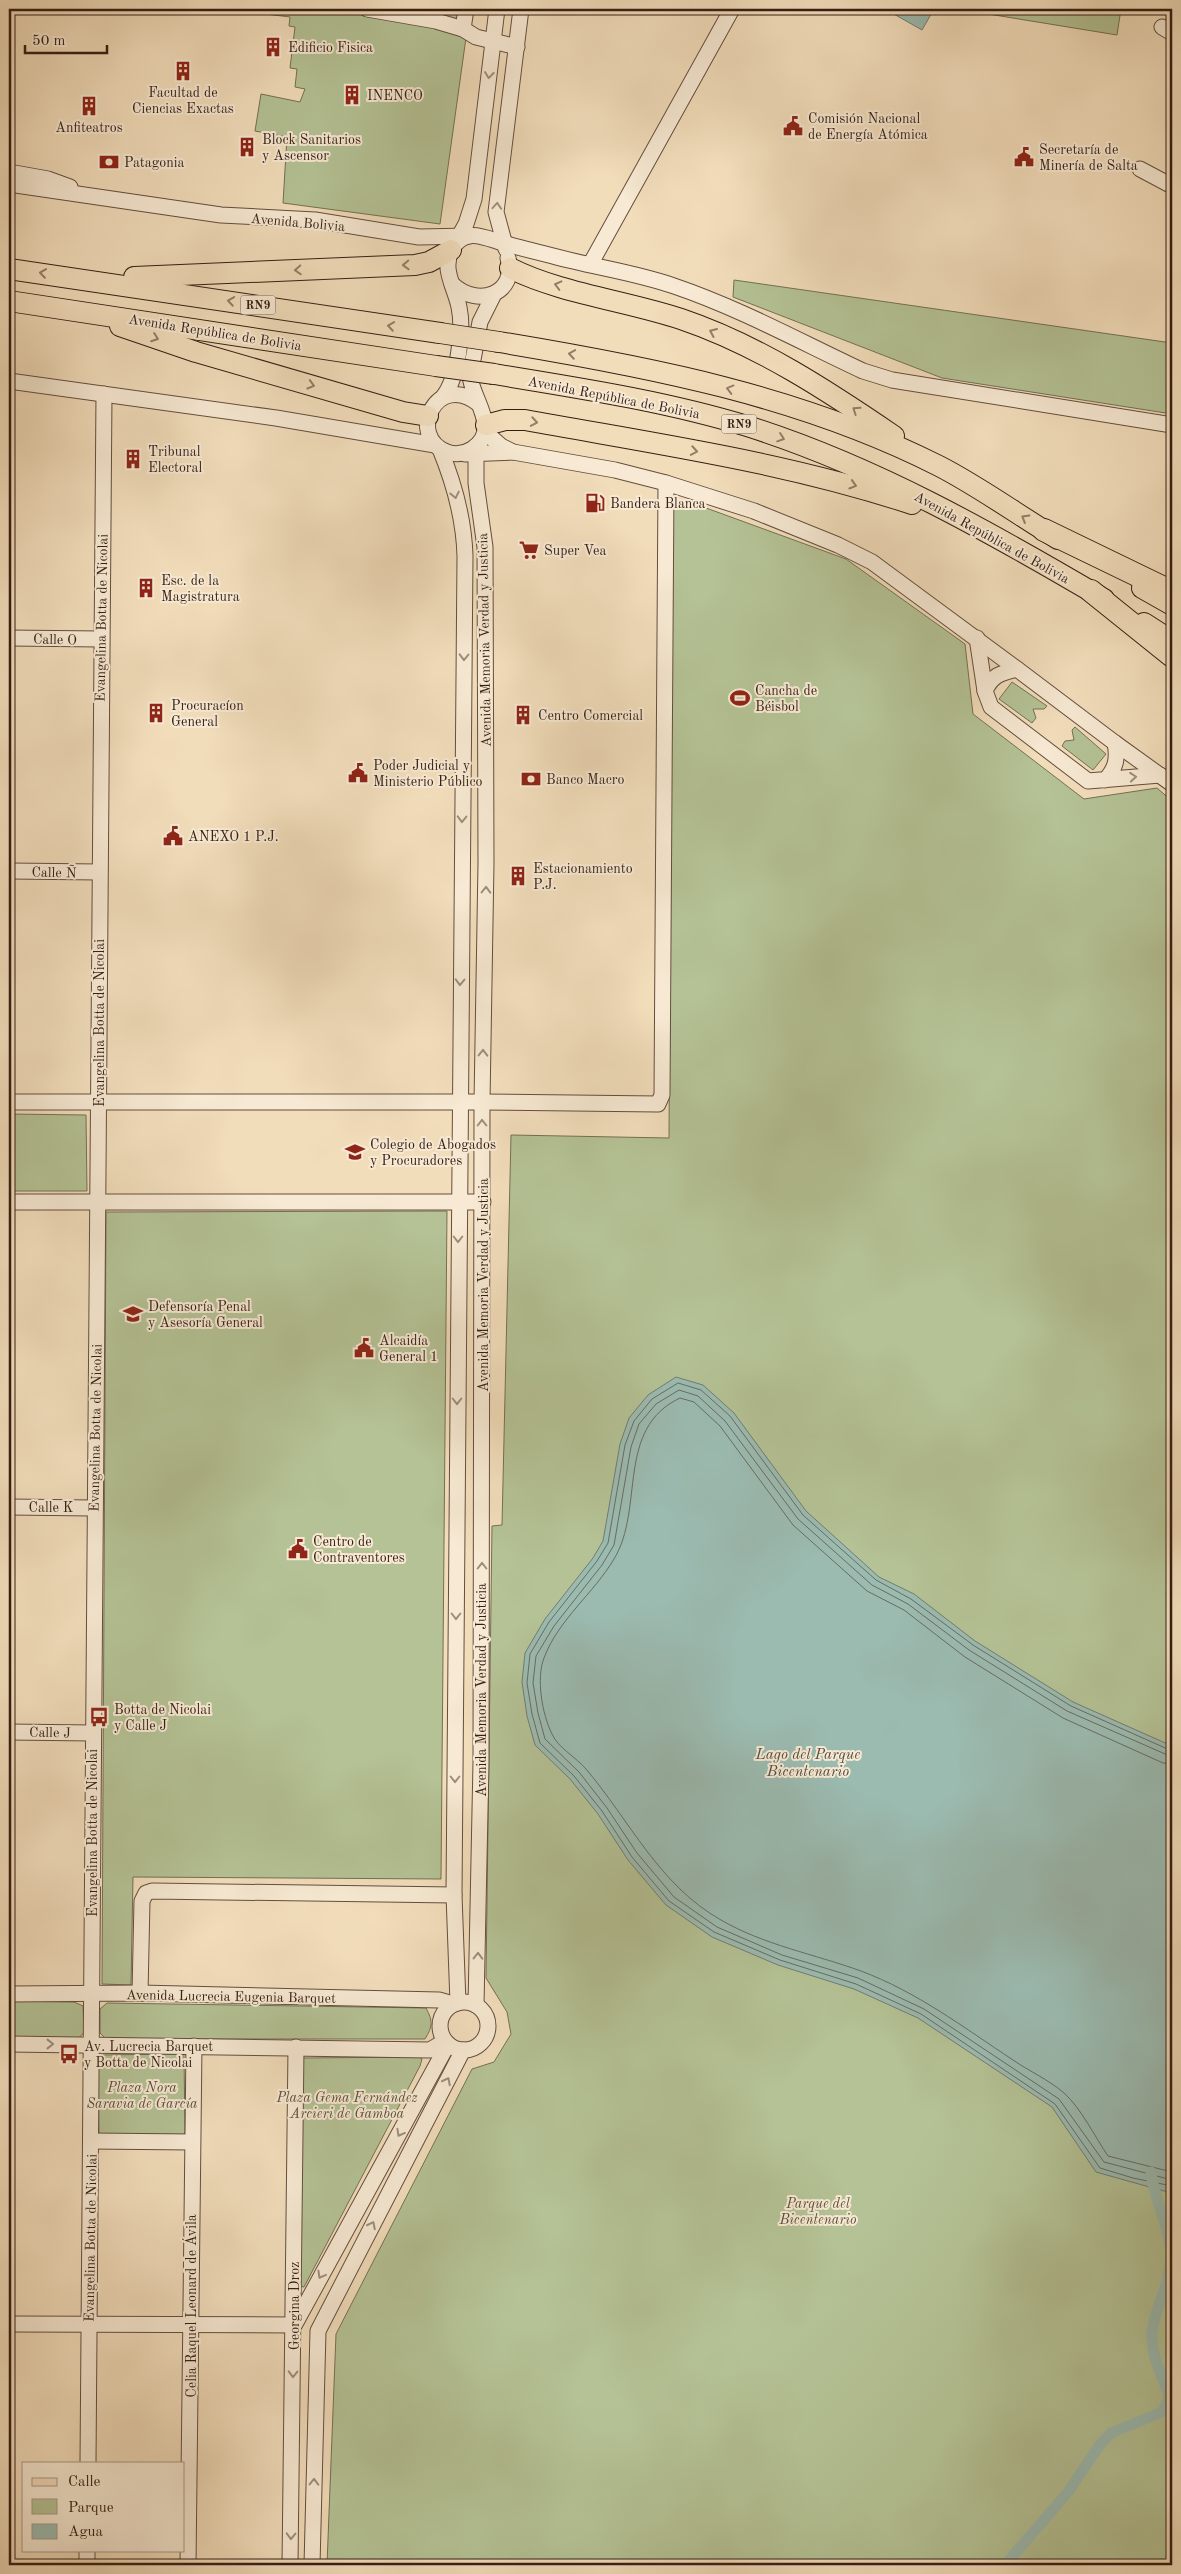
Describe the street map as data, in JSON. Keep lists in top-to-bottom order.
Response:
{
  "streets": {
    "main road": ["RN9", "Avenida República de Bolivia"],
    "street": [
      "Avenida Bolivia",
      "Evangelina Botta de Nicolai",
      "Calle O",
      "Avenida Memoria Verdad y Justicia",
      "Calle Ñ",
      "Calle K",
      "Calle J",
      "Avenida Lucrecia Eugenia Barquet",
      "Celia Raquel Leonard de Ávila",
      "Georgina Droz"
    ]
  },
  "crossings": [
    ["Evangelina Botta de Nicolai", "Calle O"],
    ["Evangelina Botta de Nicolai", "Calle Ñ"],
    ["Evangelina Botta de Nicolai", "Calle K"],
    ["Evangelina Botta de Nicolai", "Calle J"],
    ["Evangelina Botta de Nicolai", "Avenida Lucrecia Eugenia Barquet"],
    ["Avenida Memoria Verdad y Justicia", "Avenida Lucrecia Eugenia Barquet"],
    ["Avenida Memoria Verdad y Justicia", "Georgina Droz"],
    ["Avenida Lucrecia Eugenia Barquet", "Georgina Droz"]
  ],
  "water": ["Lago del Parque Bicentenario"],
  "parks": ["Plaza Nora Saravia de García", "Plaza Gema Fernández Arcieri de Gamboa", "Parque del Bicentenario"],
  "places": {
    "building": [
      "Edificio Fisica",
      "Facultad de Ciencias Exactas",
      "INENCO",
      "Anfiteatros",
      "Block Sanitarios y Ascensor",
      "Tribunal Electoral",
      "Esc. de la Magistratura",
      "Procuracíon General",
      "Centro Comercial",
      "Estacionamiento P.J."
    ],
    "public building": [
      "Comisión Nacional de Energía Atómica",
      "Secretaría de Minería de Salta",
      "Poder Judicial y Ministerio Público",
      "ANEXO 1 P.J.",
      "Alcaidía General 1",
      "Centro de Contraventores"
    ],
    "bank": ["Patagonia", "Banco Macro"],
    "fuel station": ["Bandera Blanca"],
    "supermarket": ["Super Vea"],
    "sports": ["Cancha de Béisbol"],
    "school or university": ["Colegio de Abogados y Procuradores", "Defensoría Penal y Asesoría General"],
    "bus stop": ["Botta de Nicolai y Calle J", "Av. Lucrecia Barquet y Botta de Nicolai"]
  },
  "legend": ["Calle", "Parque", "Agua"],
  "scale_bar": "50 m"
}
